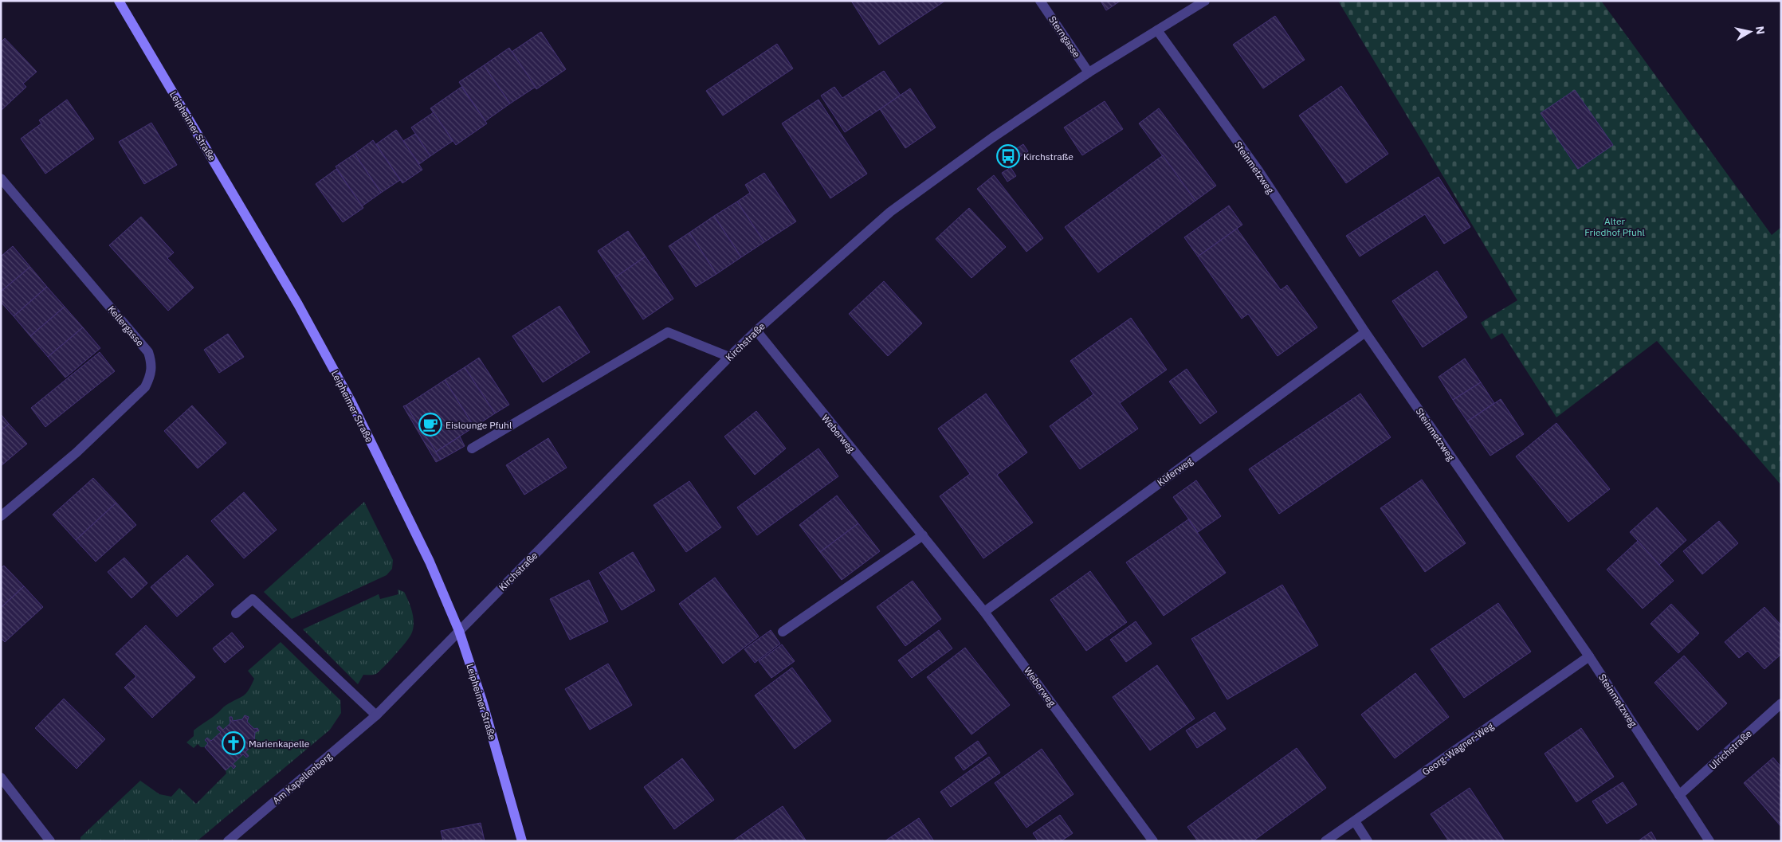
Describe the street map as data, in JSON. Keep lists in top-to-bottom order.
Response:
{
  "streets": {
    "main road": ["Leipheimer Straße"],
    "street": [
      "Sterngasse",
      "Steinmetzweg",
      "Kellergasse",
      "Kirchstraße",
      "Weberweg",
      "Küferweg",
      "Georg-Wagner-Weg",
      "Ulrichstraße",
      "Am Kapellenberg"
    ]
  },
  "crossings": [
    ["Sterngasse", "Kirchstraße"],
    ["Leipheimer Straße", "Kirchstraße"],
    ["Leipheimer Straße", "Am Kapellenberg"],
    ["Steinmetzweg", "Kirchstraße"],
    ["Steinmetzweg", "Küferweg"],
    ["Steinmetzweg", "Georg-Wagner-Weg"],
    ["Steinmetzweg", "Ulrichstraße"],
    ["Kirchstraße", "Weberweg"],
    ["Kirchstraße", "Am Kapellenberg"],
    ["Weberweg", "Küferweg"]
  ],
  "parks": ["Alter Friedhof Pfuhl"],
  "places": {
    "bus stop": ["Kirchstraße"],
    "cafe": ["Eislounge Pfuhl"],
    "church": ["Marienkapelle"]
  },
  "north": "right"
}
